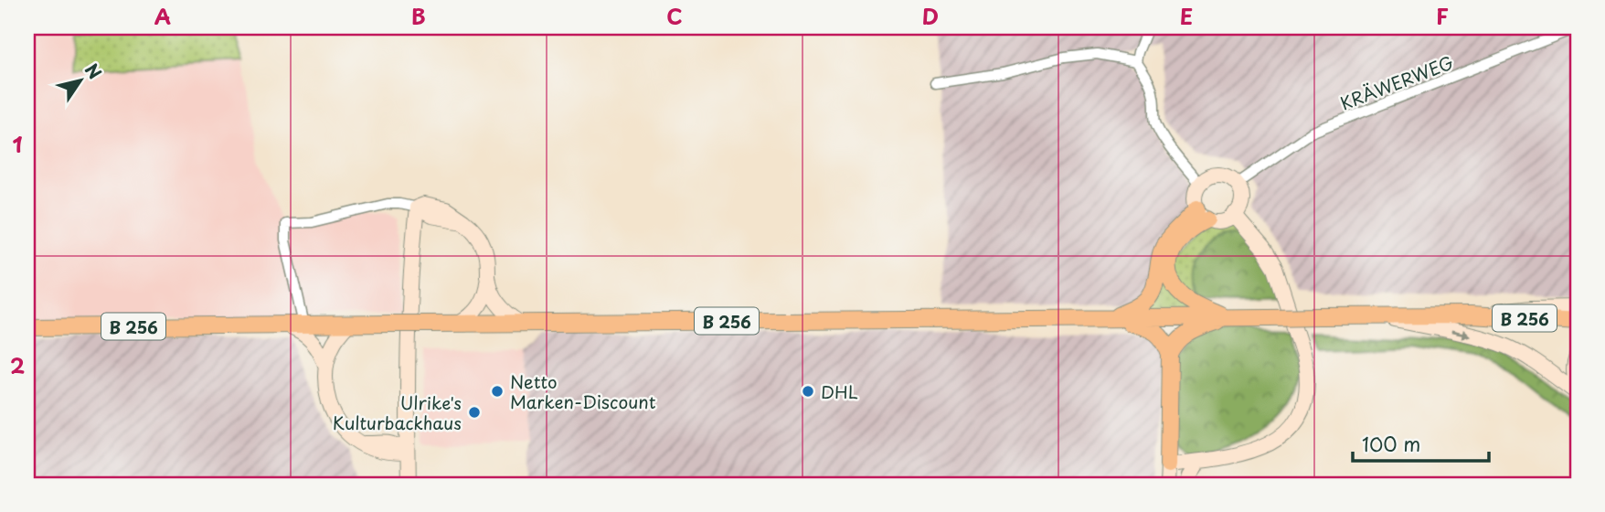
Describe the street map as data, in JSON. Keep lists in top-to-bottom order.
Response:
{
  "streets": {
    "main road": ["B 256"],
    "street": ["KRÄWERWEG"]
  },
  "places": ["Netto Marken-Discount", "DHL", "Ulrike's Kulturbackhaus"],
  "scale_bar": "100 m",
  "north": "top right",
  "grid": {
    "columns": [
      "A",
      "B",
      "C",
      "D",
      "E",
      "F"
    ],
    "rows": ["1", "2"]
  }
}
